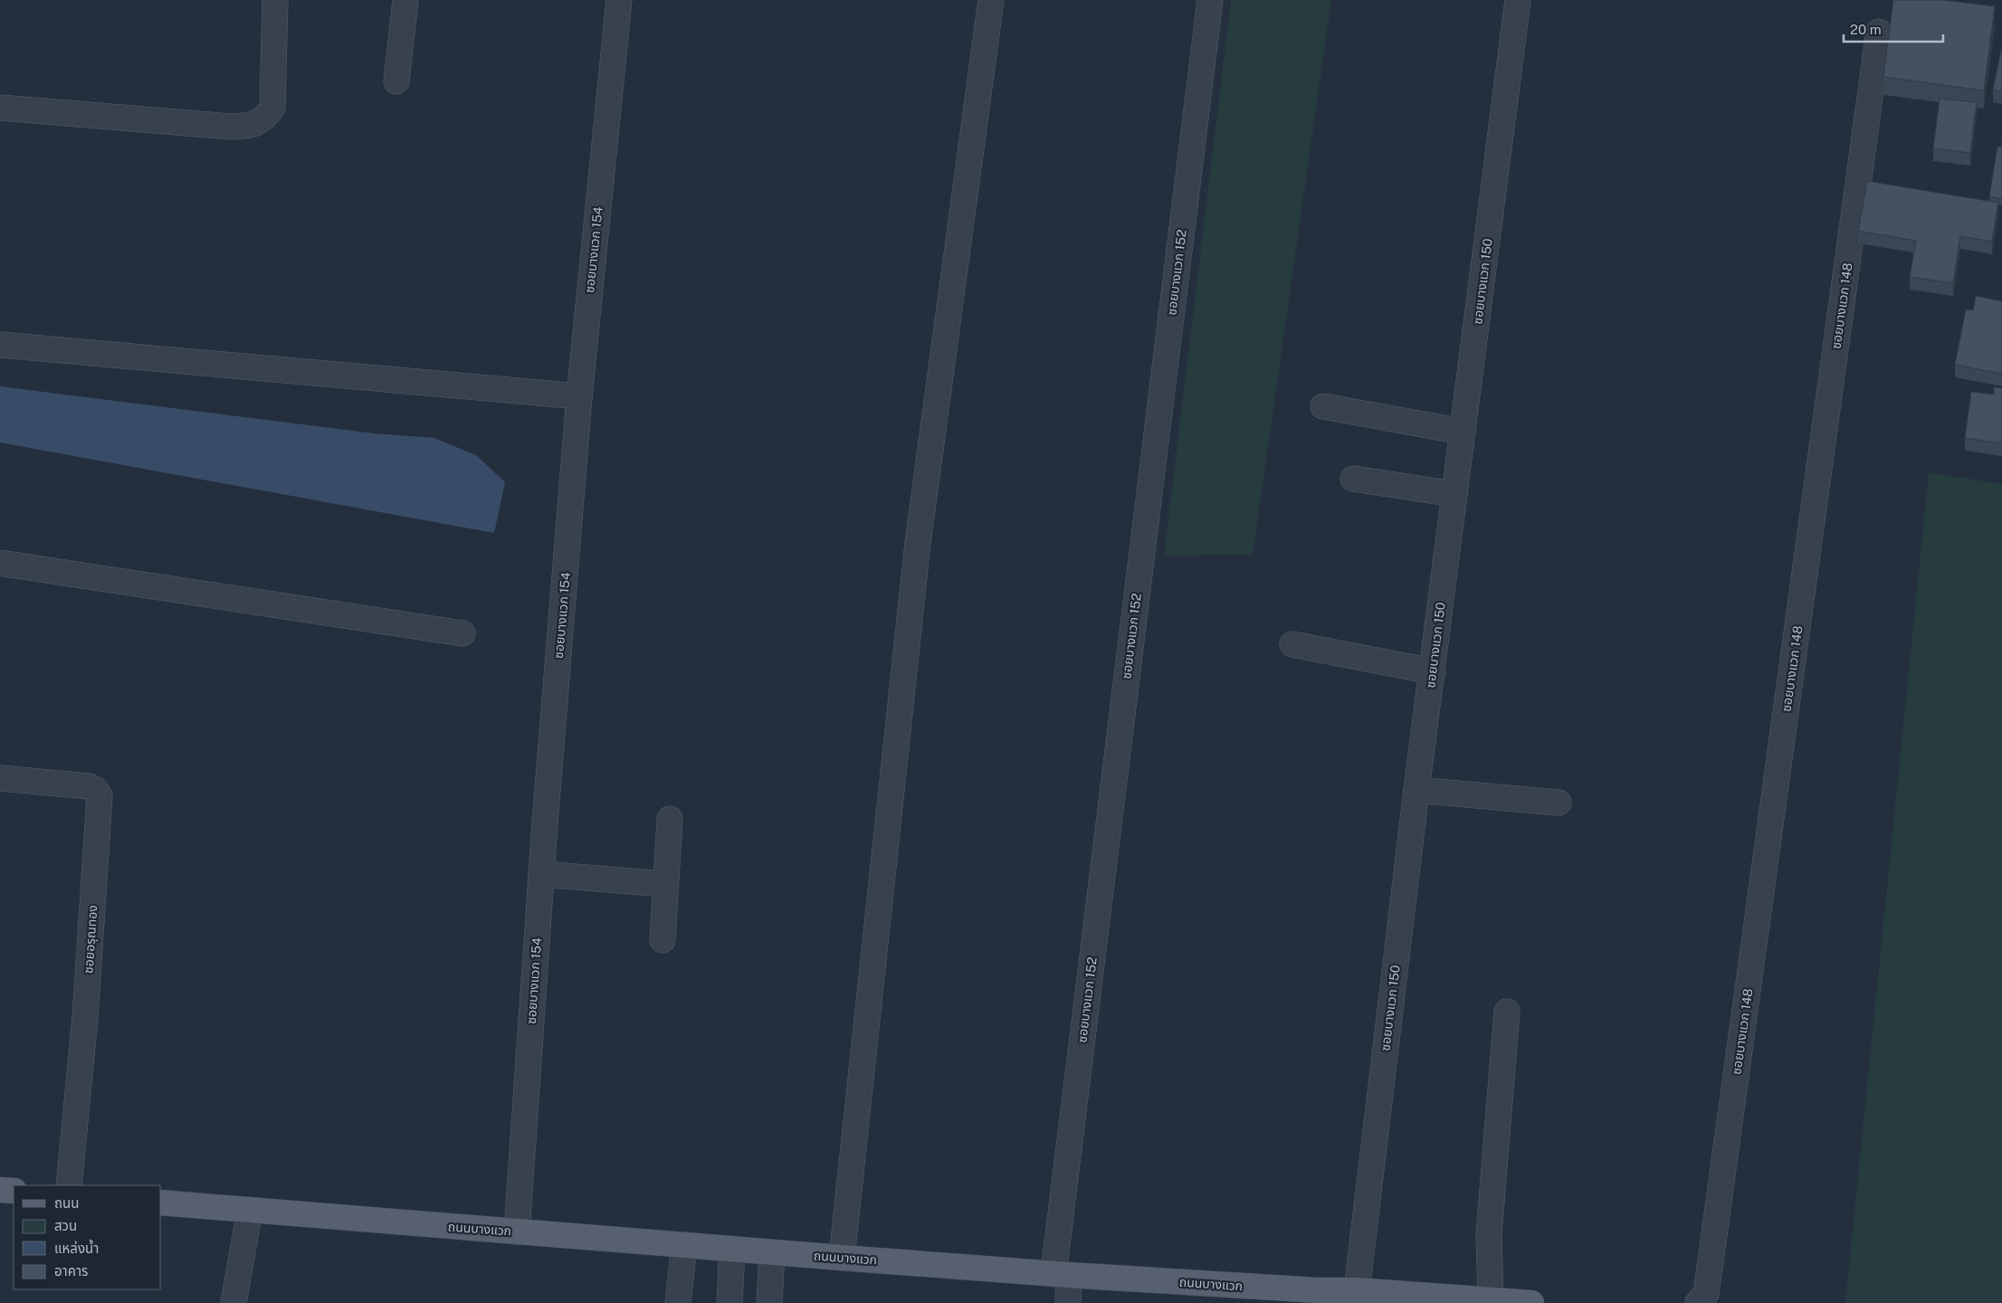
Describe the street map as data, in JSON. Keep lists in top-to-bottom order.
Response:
{
  "streets": {
    "main road": ["ถนนบางแวก"],
    "street": [
      "ซอยบางแวก 154",
      "ซอยบางแวก 152",
      "ซอยบางแวก 150",
      "ซอยบางแวก 148",
      "ซอยอรุณทอง"
    ]
  },
  "crossings": [
    ["ซอยบางแวก 154", "ถนนบางแวก"],
    ["ซอยบางแวก 152", "ถนนบางแวก"],
    ["ซอยบางแวก 150", "ถนนบางแวก"]
  ],
  "legend": [
    "ถนน",
    "สวน",
    "แหล่งน้ำ",
    "อาคาร"
  ],
  "scale_bar": "20 m"
}
